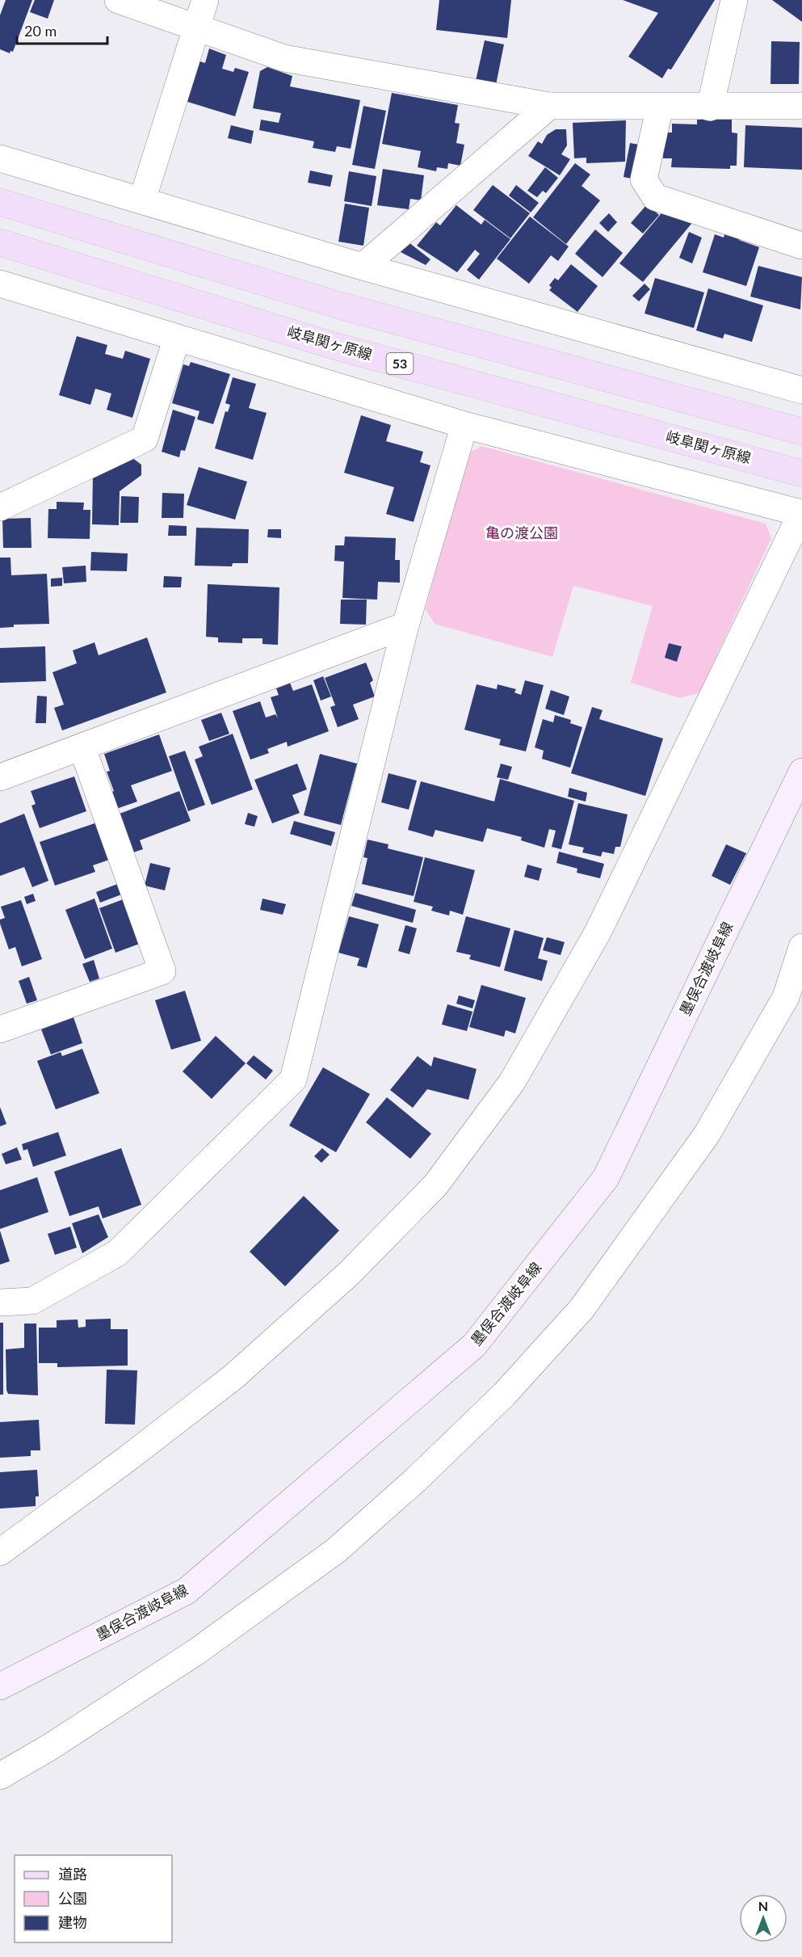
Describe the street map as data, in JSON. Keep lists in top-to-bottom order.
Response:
{
  "streets": {
    "main road": ["岐阜関ヶ原線", "53", "墨俣合渡岐阜線"]
  },
  "parks": ["亀の渡公園"],
  "legend": ["道路", "公園", "建物"],
  "scale_bar": "20 m",
  "north": "top"
}
